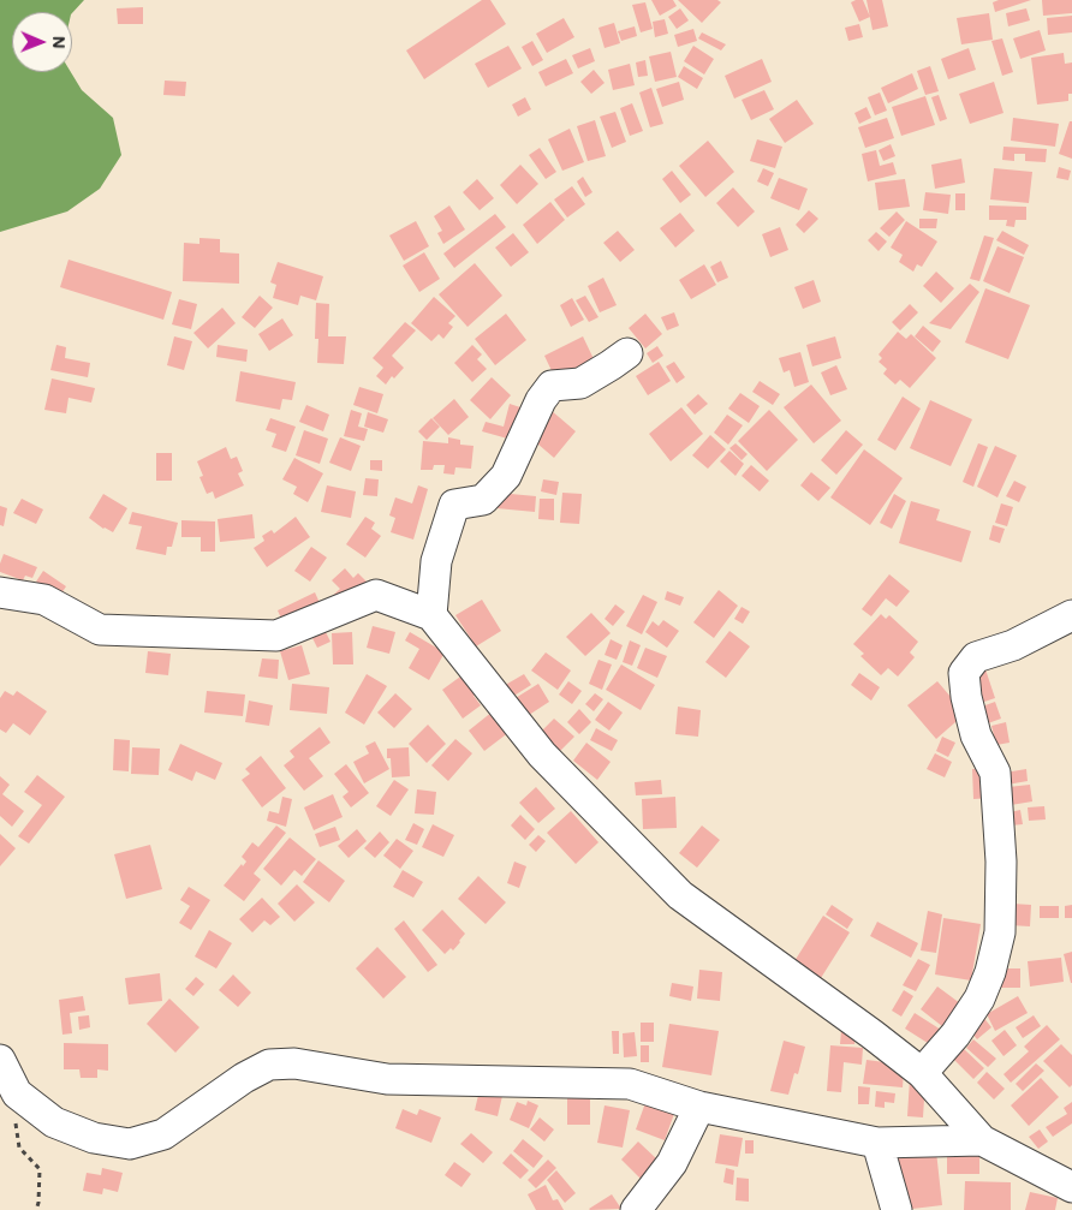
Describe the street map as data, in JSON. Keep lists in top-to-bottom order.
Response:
{
  "north": "right"
}
